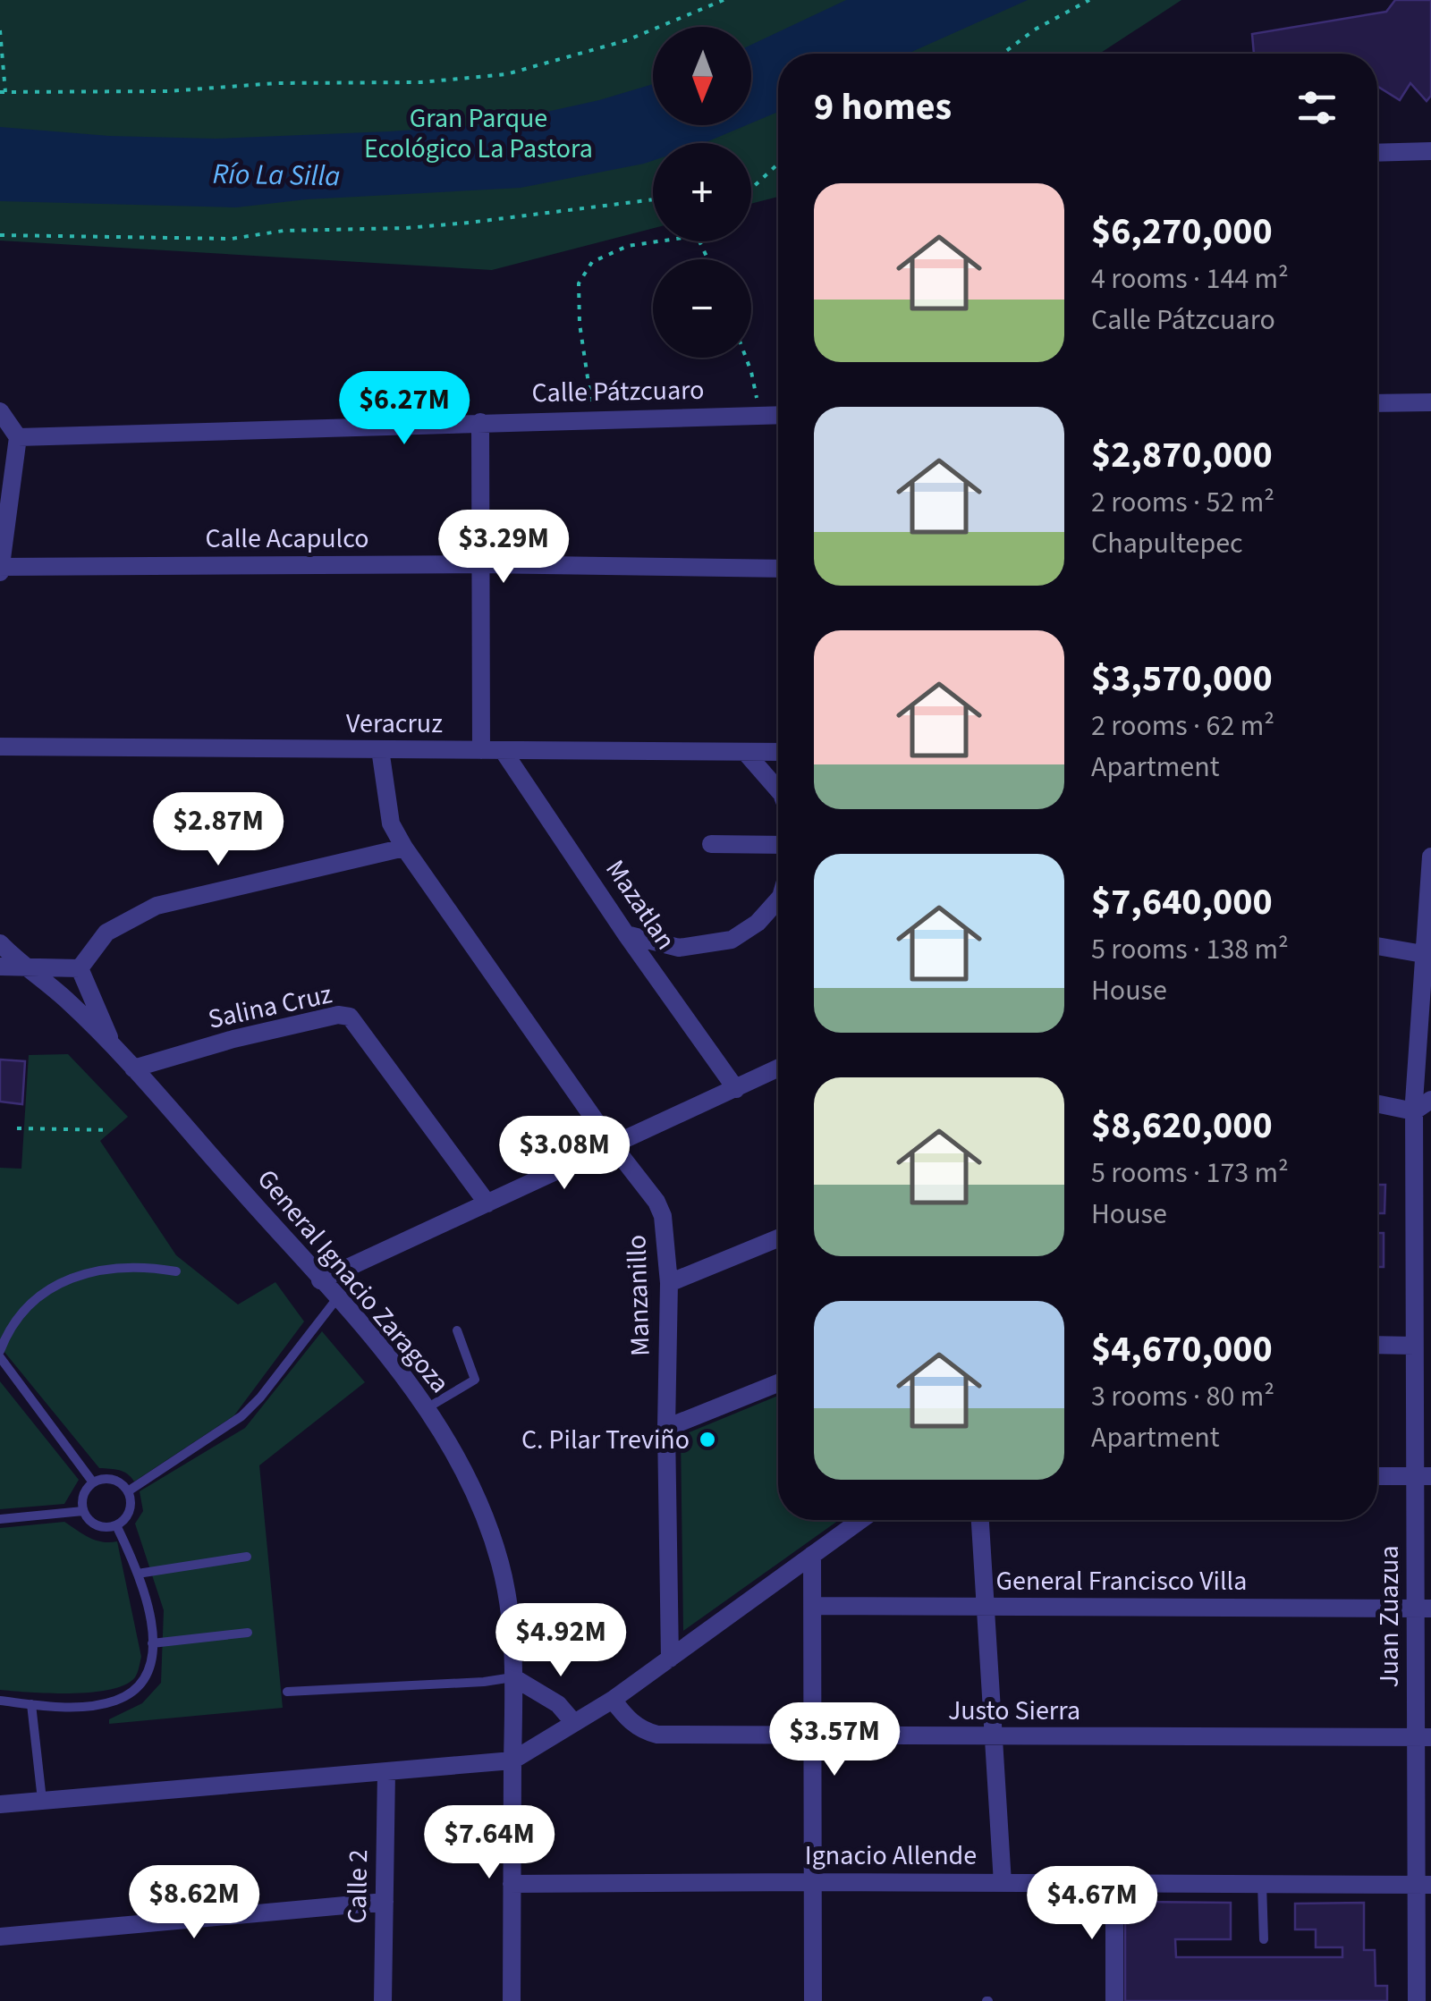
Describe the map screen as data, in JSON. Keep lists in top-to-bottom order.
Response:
{
  "streets": {
    "street": [
      "Calle Pátzcuaro",
      "Calle Acapulco",
      "Veracruz",
      "Mazatlan",
      "Salina Cruz",
      "General Ignacio Zaragoza",
      "Manzanillo",
      "General Francisco Villa",
      "Juan Zuazua",
      "Justo Sierra",
      "Ignacio Allende",
      "Calle 2"
    ]
  },
  "crossings": [
    ["Veracruz", "Mazatlan"],
    ["Veracruz", "Manzanillo"],
    ["Salina Cruz", "General Ignacio Zaragoza"],
    ["General Ignacio Zaragoza", "Ignacio Allende"],
    ["General Francisco Villa", "Juan Zuazua"],
    ["Juan Zuazua", "Justo Sierra"],
    ["Juan Zuazua", "Ignacio Allende"]
  ],
  "water": ["Río La Silla"],
  "parks": ["Gran Parque Ecológico La Pastora"],
  "places": ["C. Pilar Treviño"],
  "north": "bottom",
  "page": {
    "map_buttons": ["+", "−"],
    "heading": "9 homes",
    "list": [
      {
        "name": "$6,270,000",
        "note": "4 rooms · 144 m² · Calle Pátzcuaro"
      },
      {
        "name": "$2,870,000",
        "note": "2 rooms · 52 m² · Chapultepec"
      },
      {
        "name": "$3,570,000",
        "note": "2 rooms · 62 m² · Apartment"
      },
      {
        "name": "$7,640,000",
        "note": "5 rooms · 138 m² · House"
      },
      {
        "name": "$8,620,000",
        "note": "5 rooms · 173 m² · House"
      },
      {
        "name": "$4,670,000",
        "note": "3 rooms · 80 m² · Apartment"
      }
    ],
    "price": [
      "$6.27M",
      "$3.29M",
      "$2.87M",
      "$3.08M",
      "$4.92M",
      "$3.57M",
      "$7.64M",
      "$8.62M",
      "$4.67M"
    ]
  }
}
